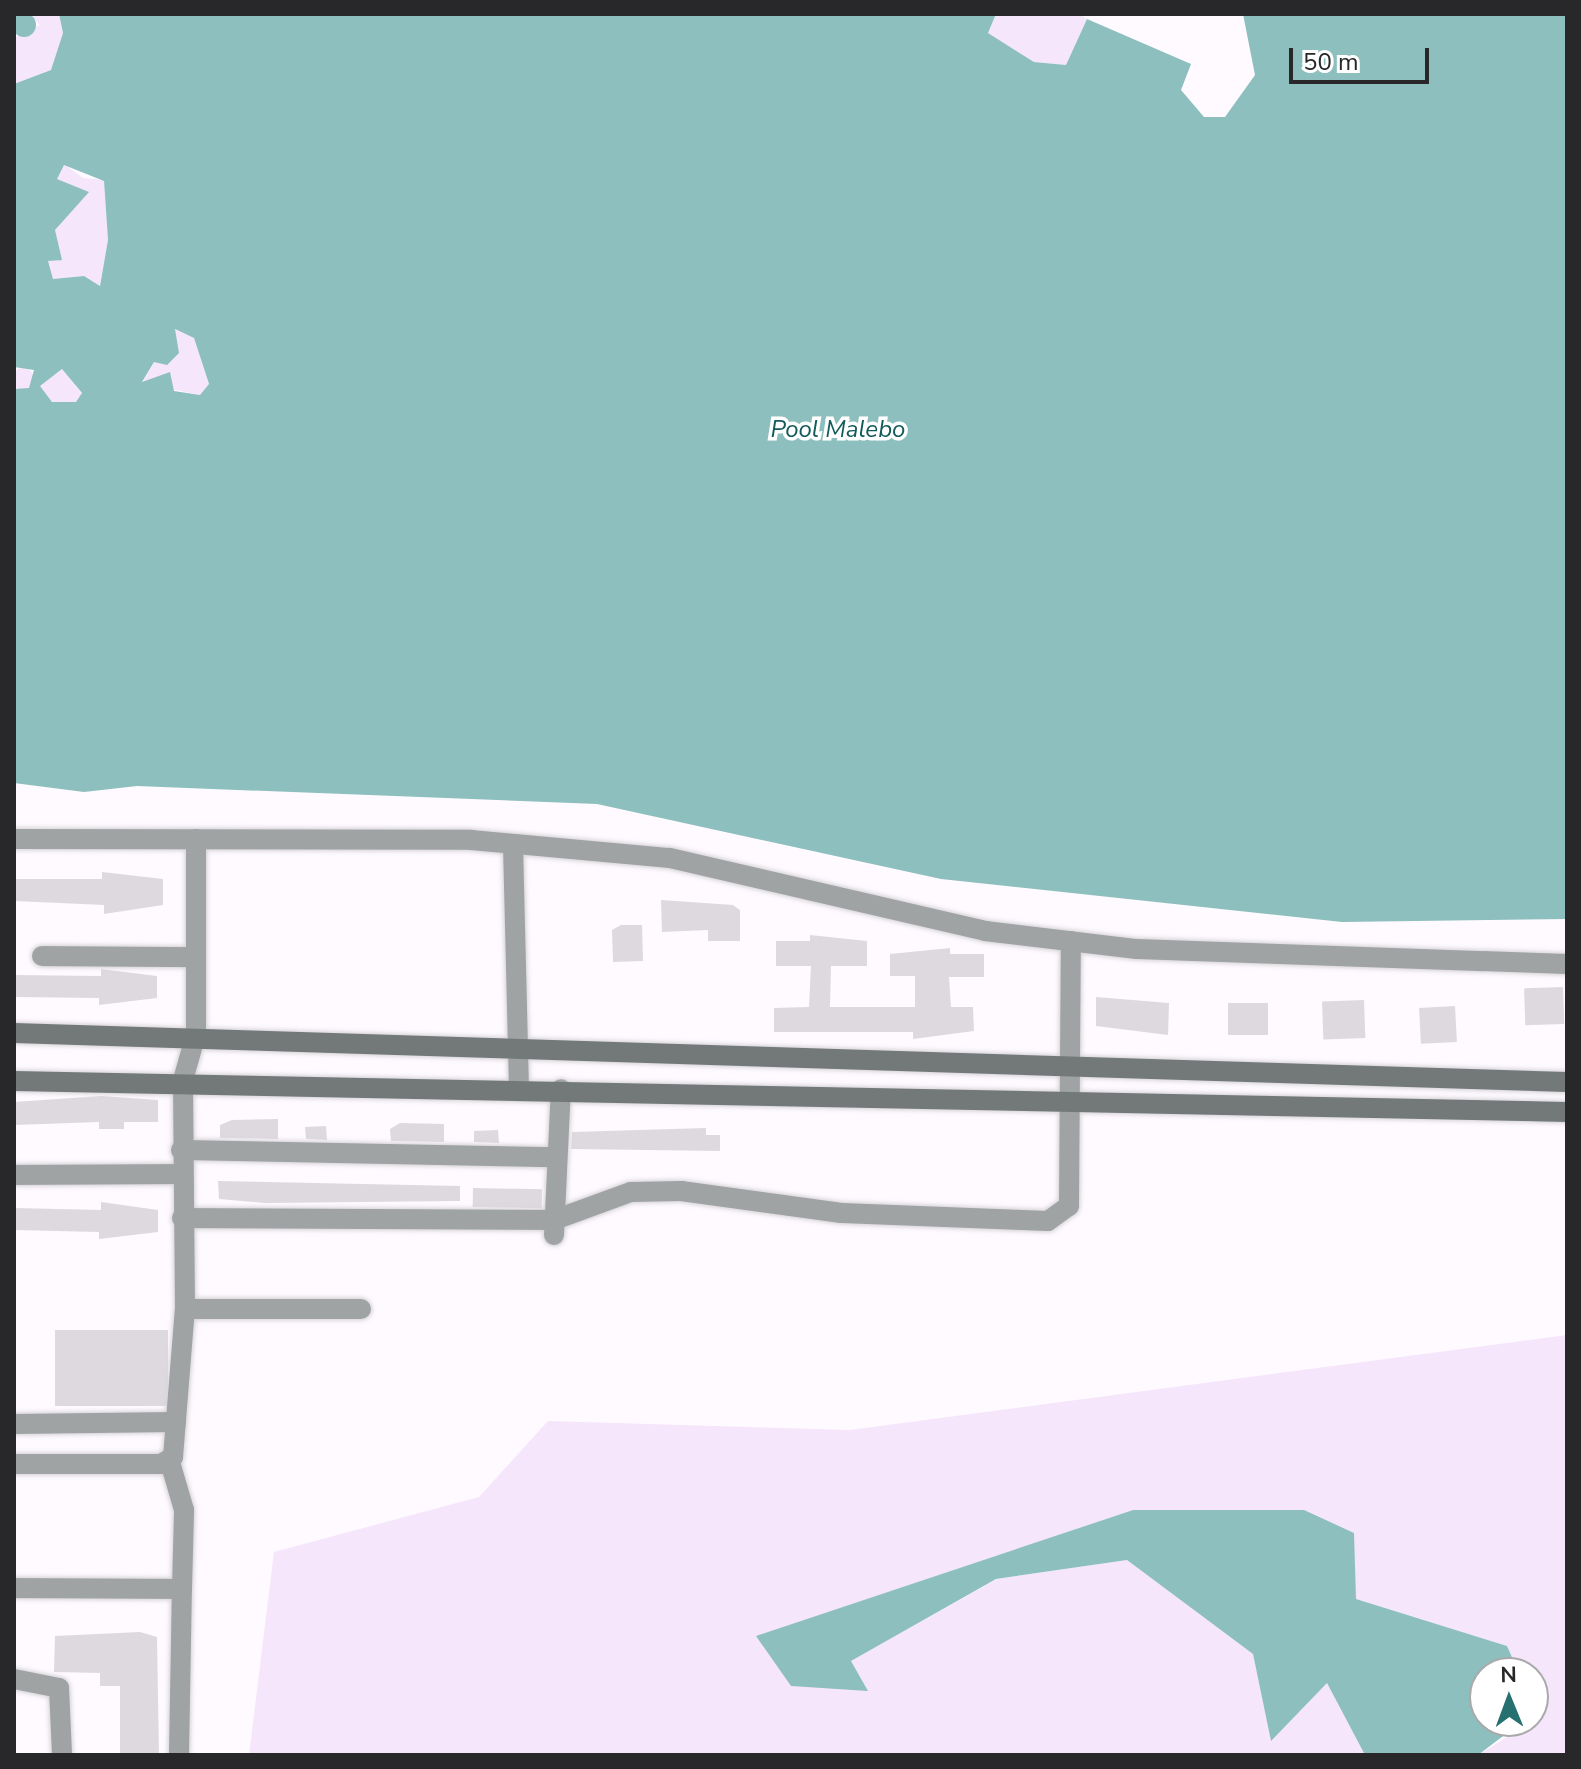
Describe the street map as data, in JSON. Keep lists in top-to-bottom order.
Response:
{
  "water": ["Pool Malebo"],
  "scale_bar": "50 m",
  "north": "top"
}
